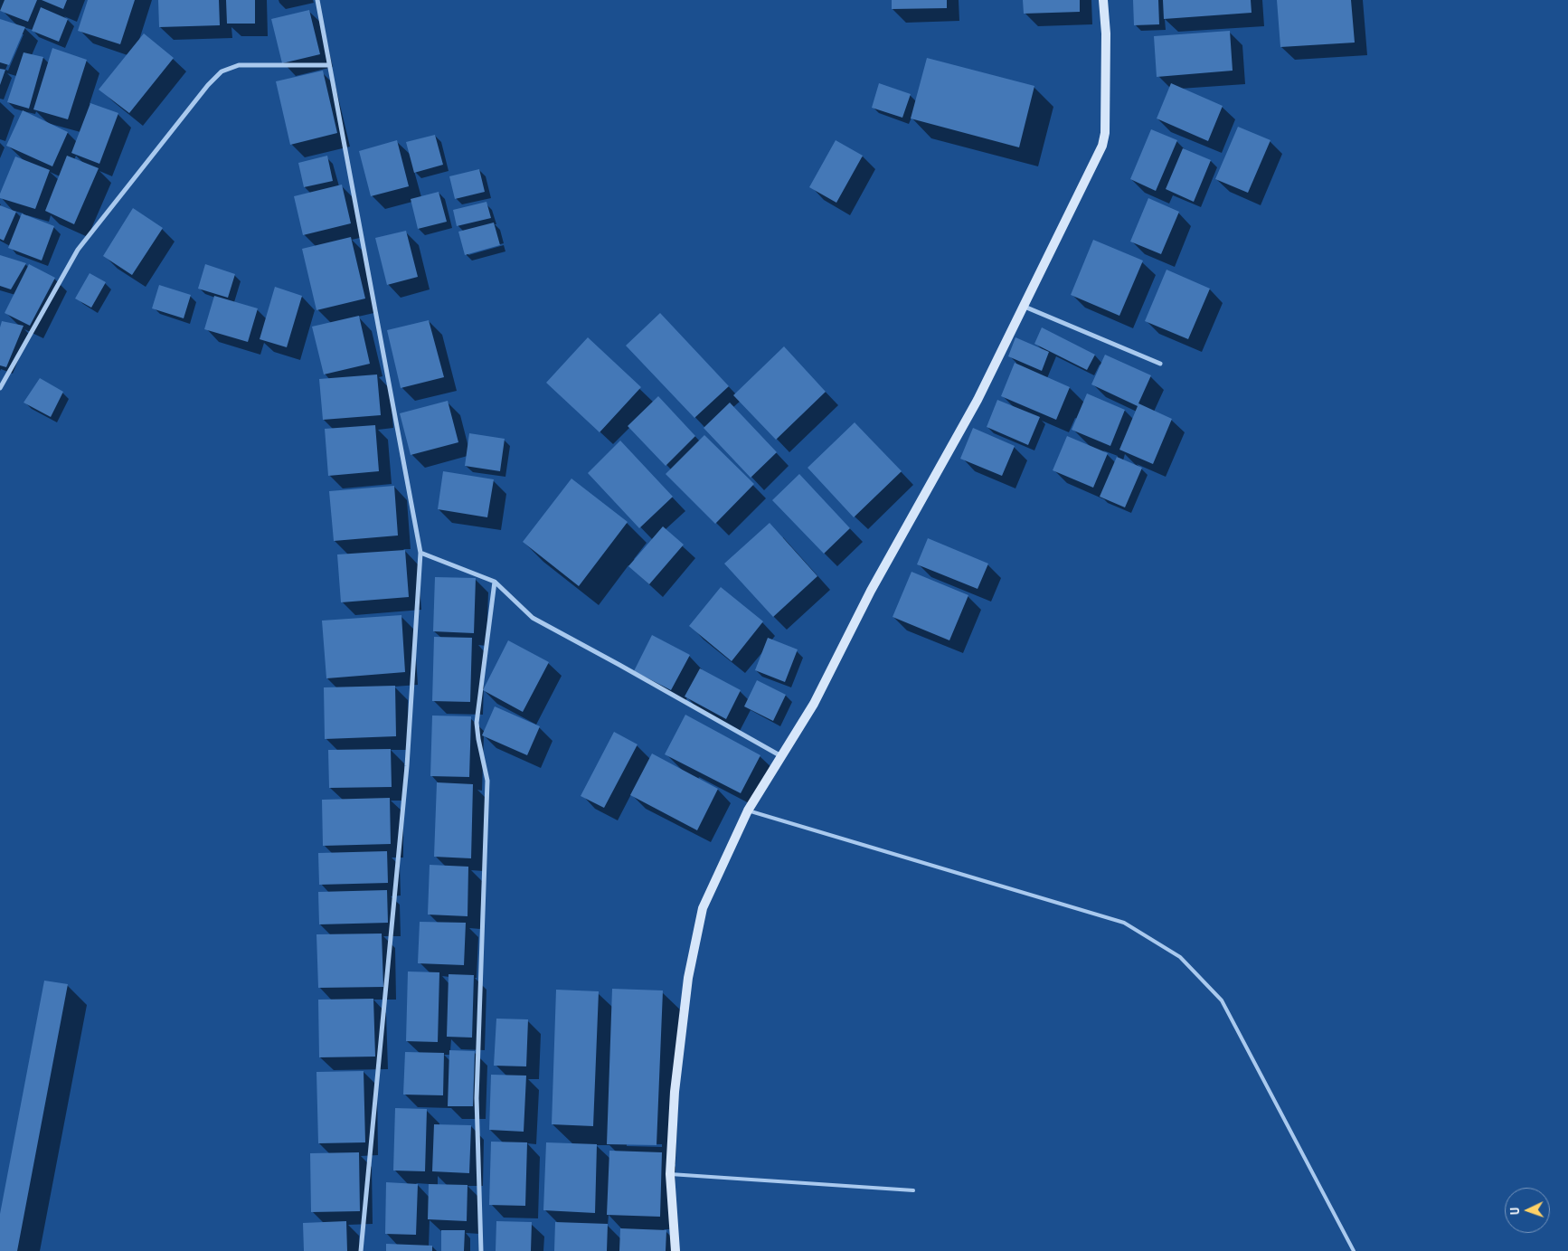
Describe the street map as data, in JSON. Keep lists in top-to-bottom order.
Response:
{
  "north": "left"
}
